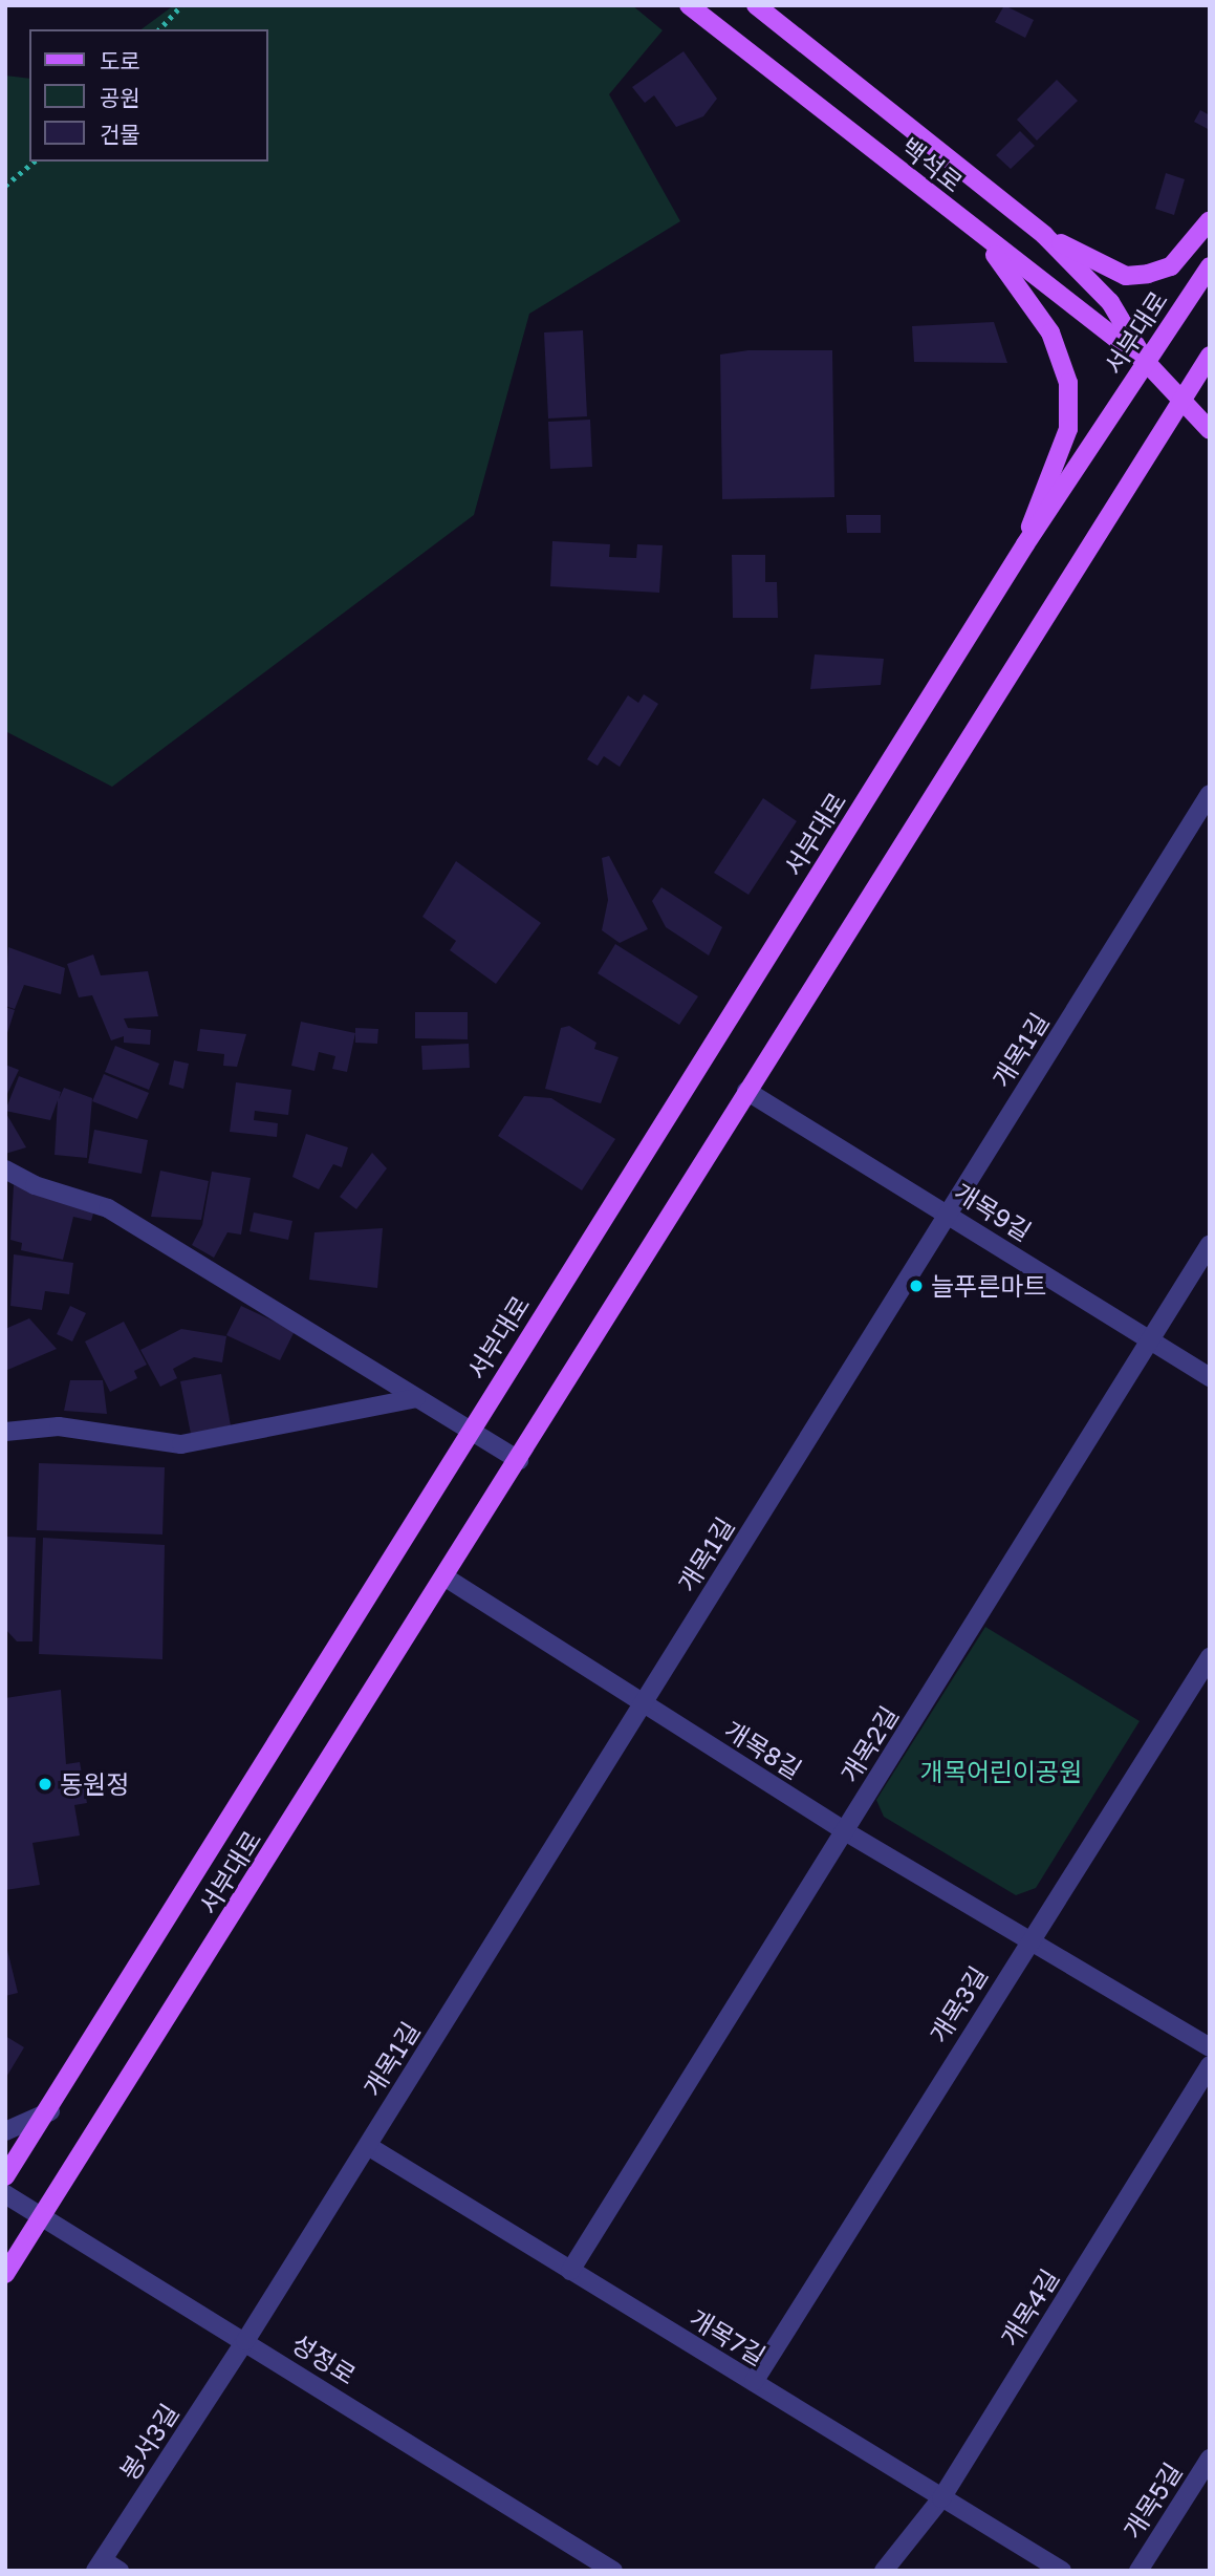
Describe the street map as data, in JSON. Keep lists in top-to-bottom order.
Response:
{
  "streets": {
    "main road": ["백석로", "서부대로"],
    "street": [
      "개목1길",
      "개목9길",
      "개목2길",
      "개목8길",
      "개목3길",
      "개목4길",
      "개목7길",
      "성정로",
      "봉서3길",
      "개목5길"
    ]
  },
  "crossings": [
    ["백석로", "서부대로"],
    ["서부대로", "개목9길"],
    ["서부대로", "개목8길"],
    ["서부대로", "성정로"],
    ["개목1길", "개목9길"],
    ["개목1길", "개목8길"],
    ["개목1길", "개목7길"],
    ["개목1길", "성정로"],
    ["개목1길", "봉서3길"],
    ["개목9길", "개목2길"],
    ["개목2길", "개목8길"],
    ["개목2길", "개목7길"],
    ["개목8길", "개목3길"],
    ["개목3길", "개목7길"],
    ["개목4길", "개목7길"],
    ["성정로", "봉서3길"]
  ],
  "parks": ["개목어린이공원"],
  "places": ["늘푸른마트", "동원정"],
  "legend": ["도로", "공원", "건물"]
}
